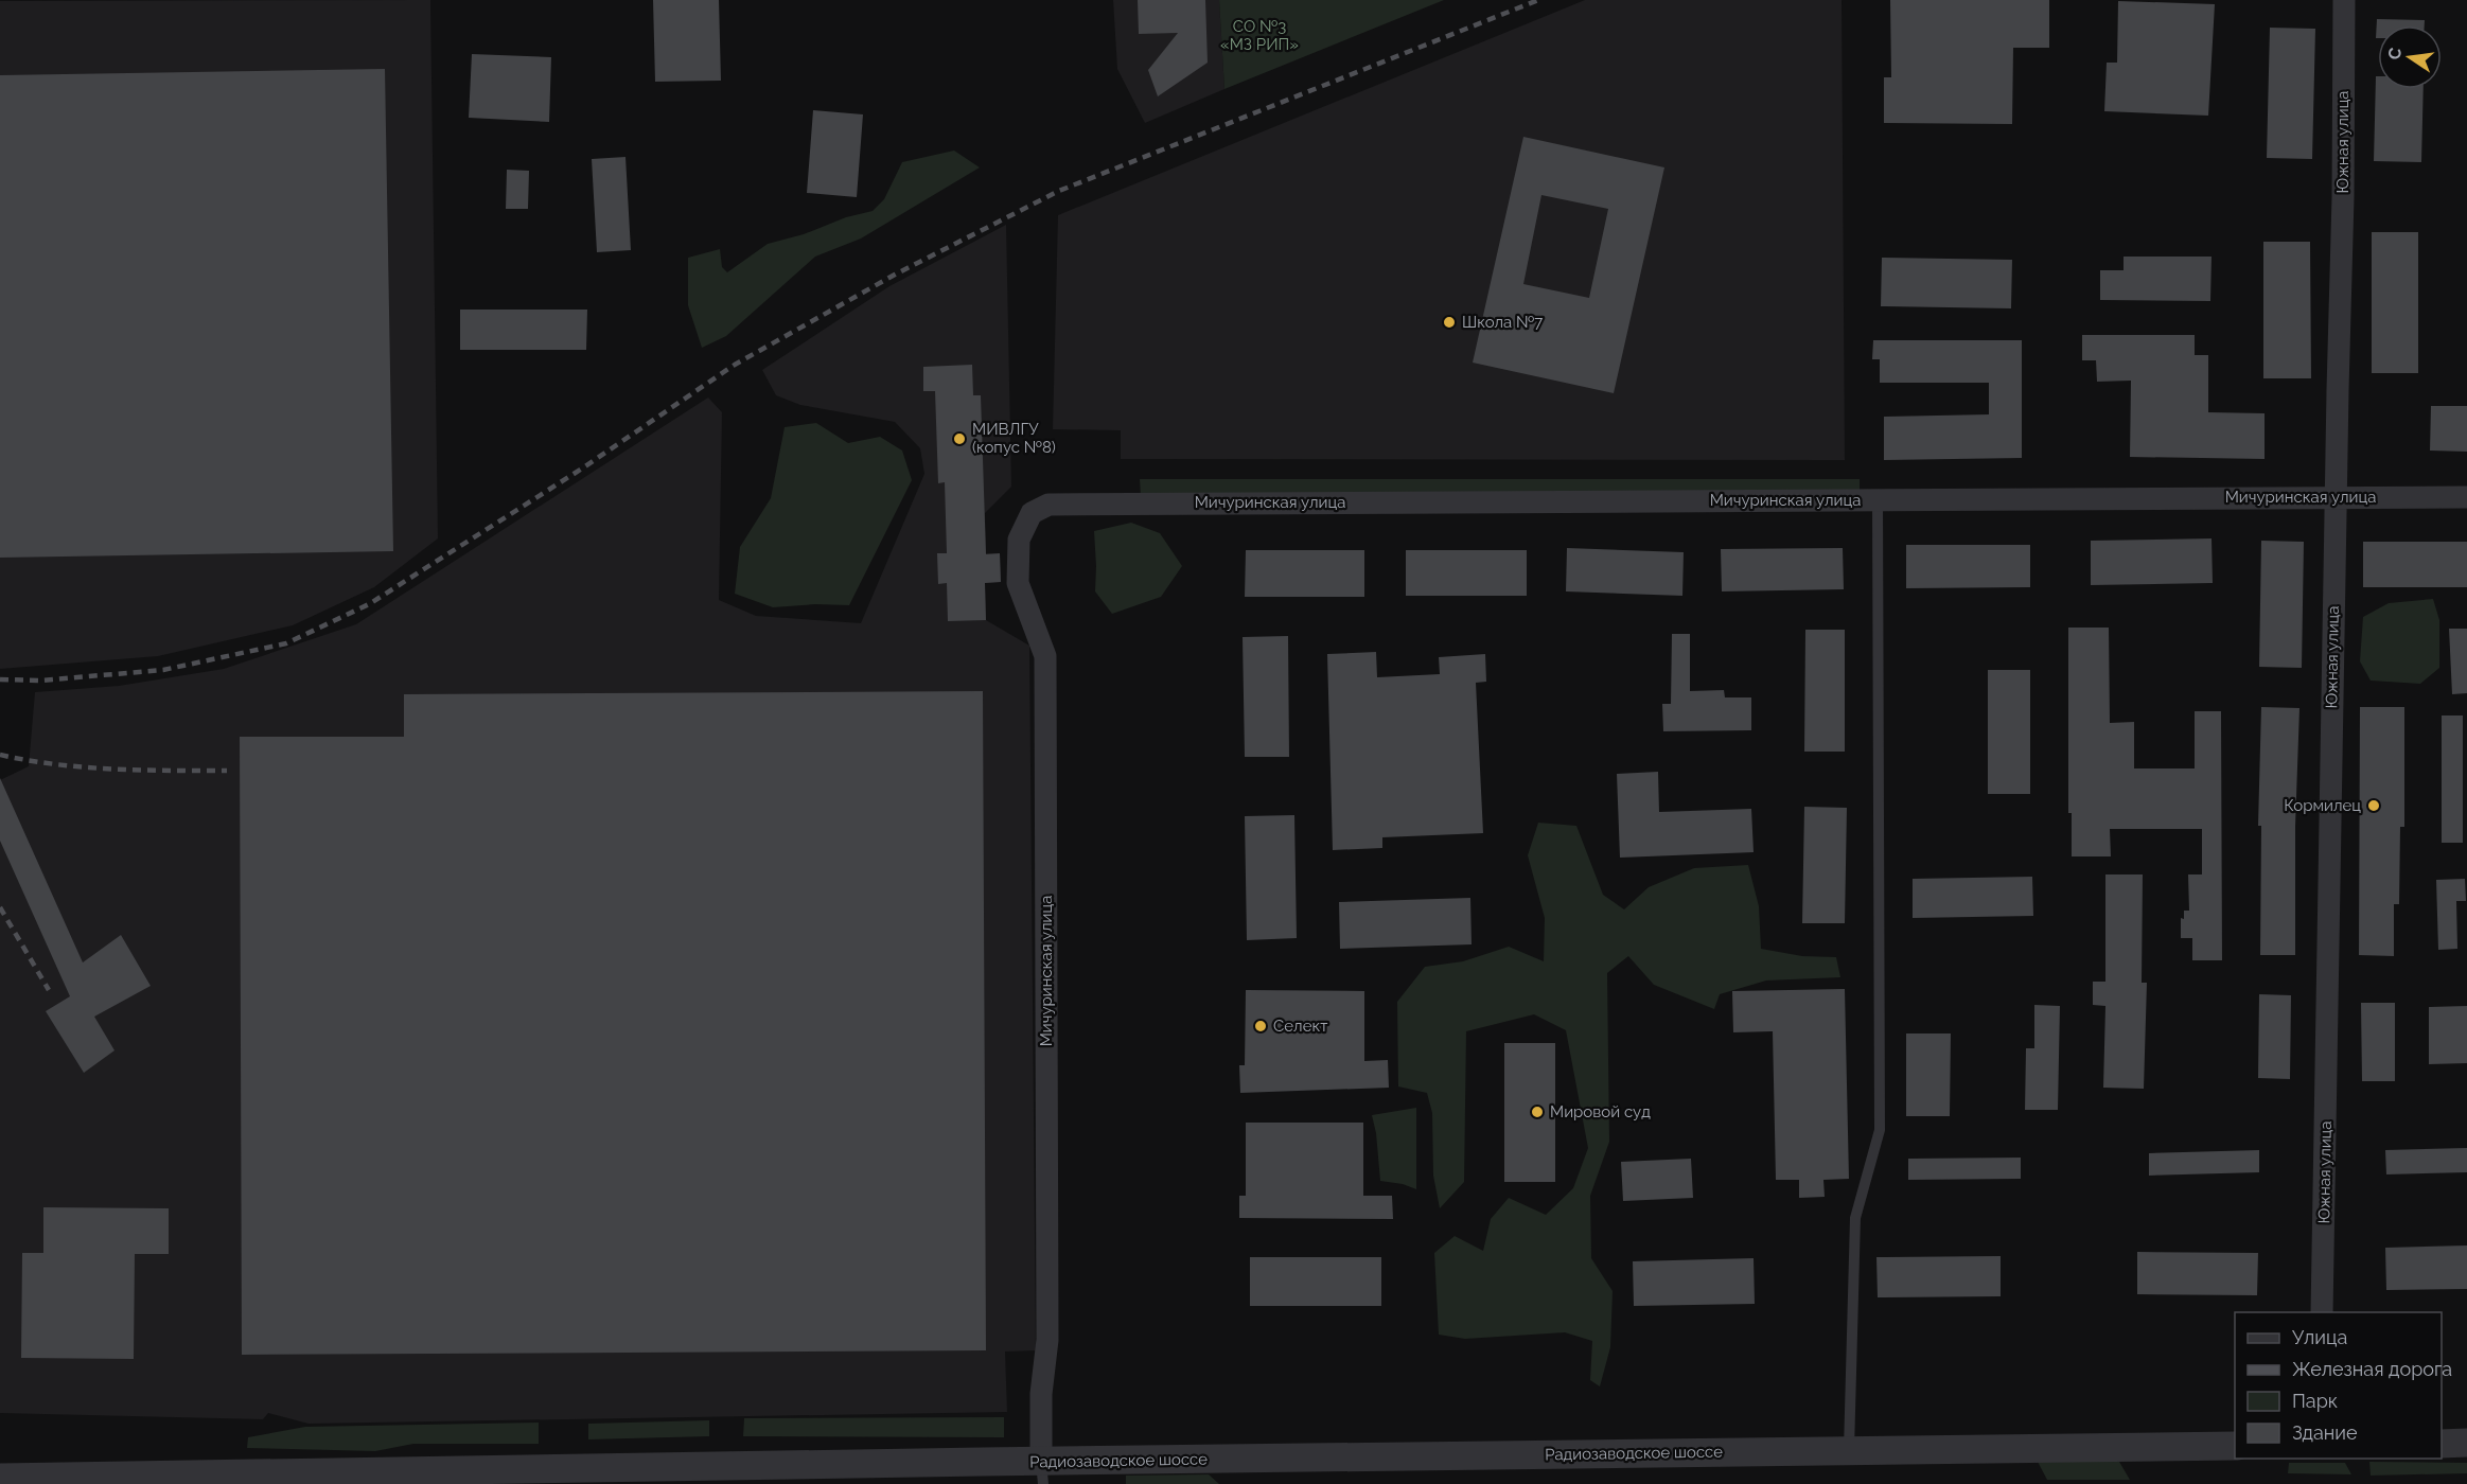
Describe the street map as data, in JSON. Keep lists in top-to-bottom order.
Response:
{
  "streets": {
    "street": ["Южная улица", "Мичуринская улица", "Радиозаводское шоссе"]
  },
  "crossings": [
    ["Южная улица", "Мичуринская улица"],
    ["Мичуринская улица", "Радиозаводское шоссе"]
  ],
  "parks": ["СО №3 «МЗ РИП»"],
  "places": [
    "Школа №7",
    "МИВЛГУ (копус №8)",
    "Кормилец",
    "Селект",
    "Мировой суд"
  ],
  "legend": [
    "Улица",
    "Железная дорога",
    "Парк",
    "Здание"
  ],
  "north": "left"
}
